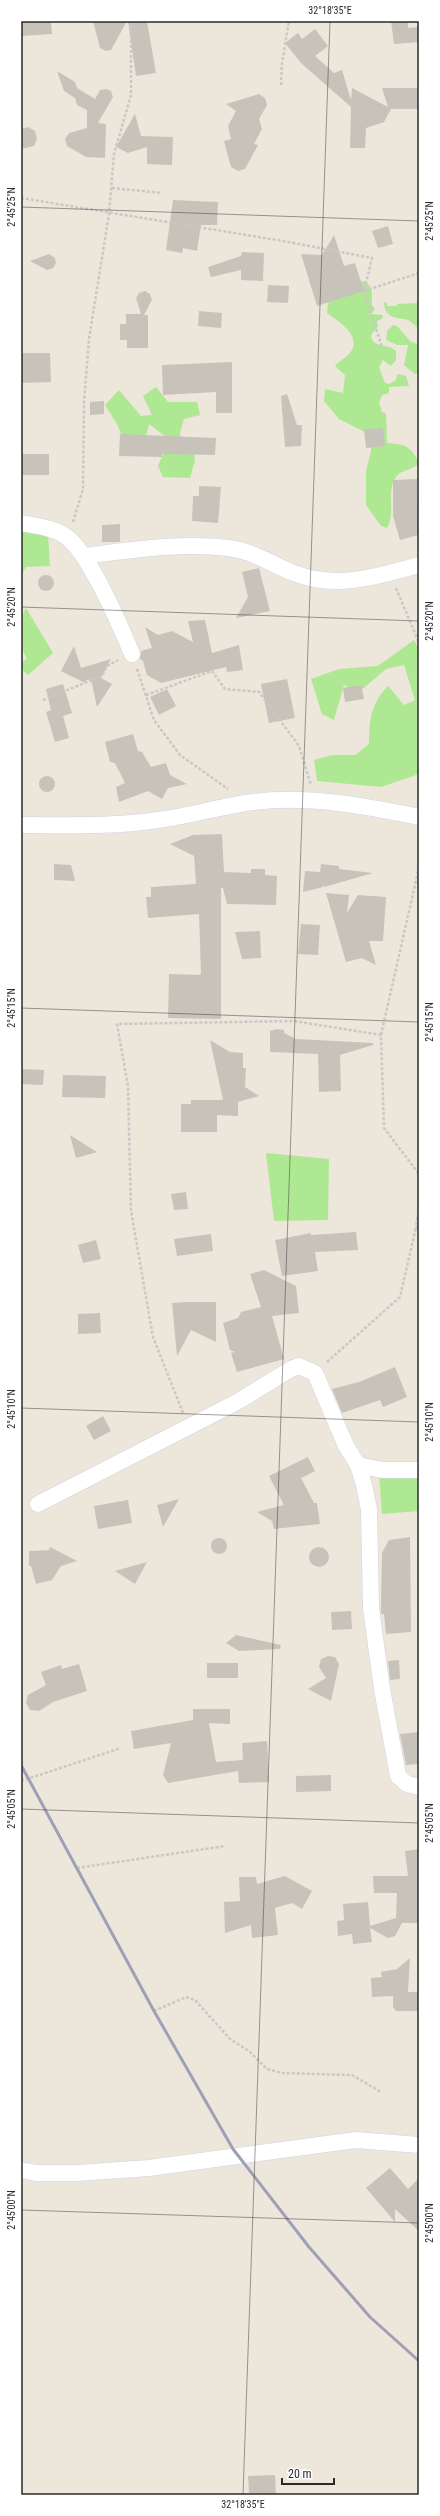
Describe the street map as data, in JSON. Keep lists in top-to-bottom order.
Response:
{
  "scale_bar": "20 m",
  "coordinates": [
    "32°18'35\"E",
    "2°45'25\"N",
    "2°45'20\"N",
    "2°45'15\"N",
    "2°45'10\"N",
    "2°45'05\"N",
    "2°45'00\"N"
  ]
}
